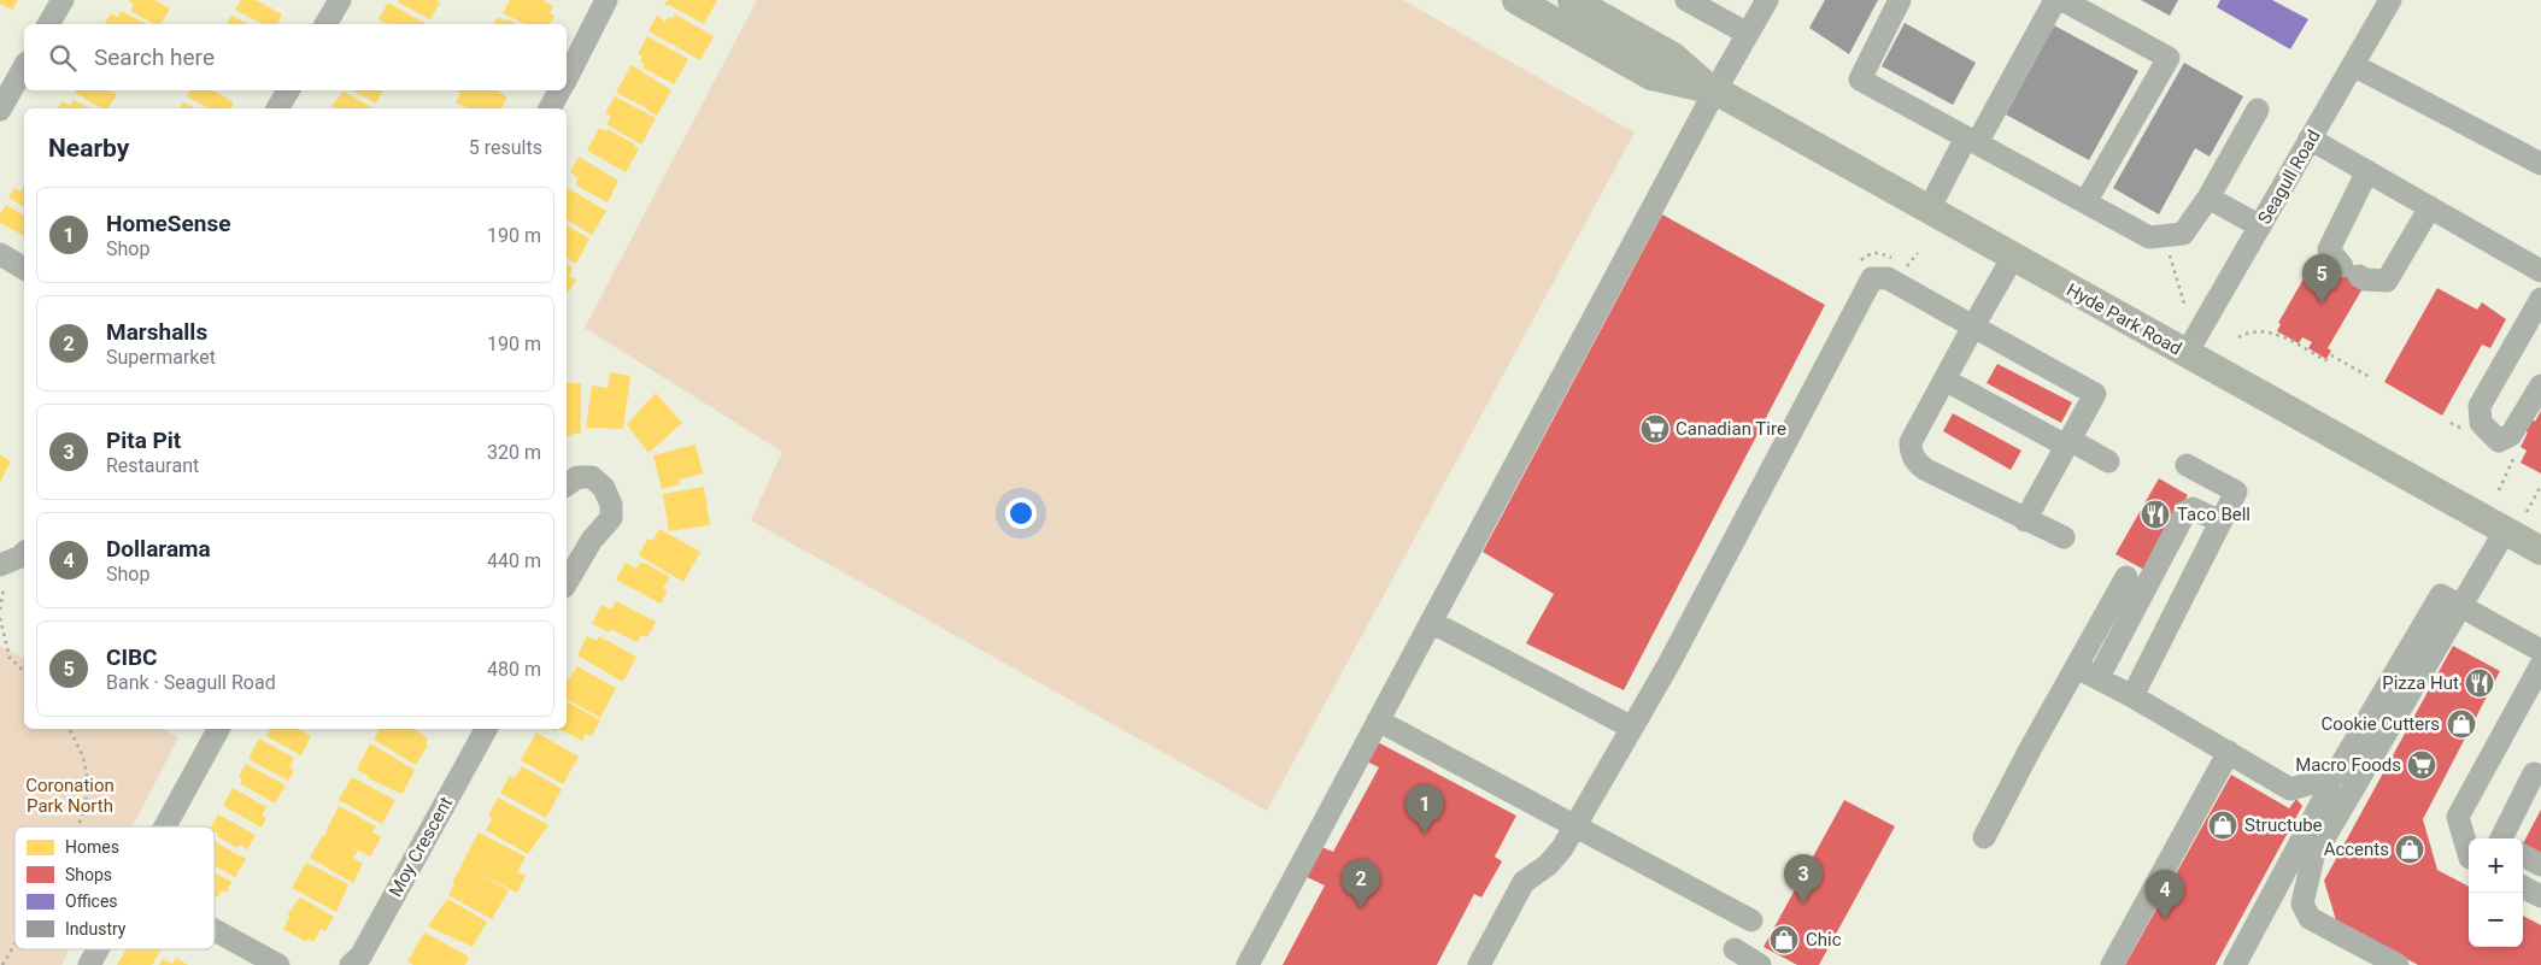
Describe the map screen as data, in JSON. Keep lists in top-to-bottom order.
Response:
{
  "streets": {
    "main road": ["Hyde Park Road"],
    "street": ["Seagull Road", "Moy Crescent"]
  },
  "crossings": [
    ["Seagull Road", "Hyde Park Road"]
  ],
  "parks": ["Coronation Park North"],
  "places": {
    "supermarket": ["Canadian Tire", "Macro Foods"],
    "restaurant": ["Taco Bell", "Pizza Hut"],
    "shop": [
      "Cookie Cutters",
      "Structube",
      "Accents",
      "Chic"
    ]
  },
  "legend": [
    "Homes",
    "Shops",
    "Offices",
    "Industry"
  ],
  "page": {
    "search": "Search here",
    "heading": ["Nearby", "5 results"],
    "list": [
      {
        "mark": "1",
        "name": "HomeSense",
        "note": "Shop",
        "value": "190 m"
      },
      {
        "mark": "2",
        "name": "Marshalls",
        "note": "Supermarket",
        "value": "190 m"
      },
      {
        "mark": "3",
        "name": "Pita Pit",
        "note": "Restaurant",
        "value": "320 m"
      },
      {
        "mark": "4",
        "name": "Dollarama",
        "note": "Shop",
        "value": "440 m"
      },
      {
        "mark": "5",
        "name": "CIBC",
        "note": "Bank · Seagull Road",
        "value": "480 m"
      }
    ],
    "pins": [
      "5",
      "1",
      "3",
      "2",
      "4"
    ],
    "map_buttons": ["+", "−"]
  }
}
